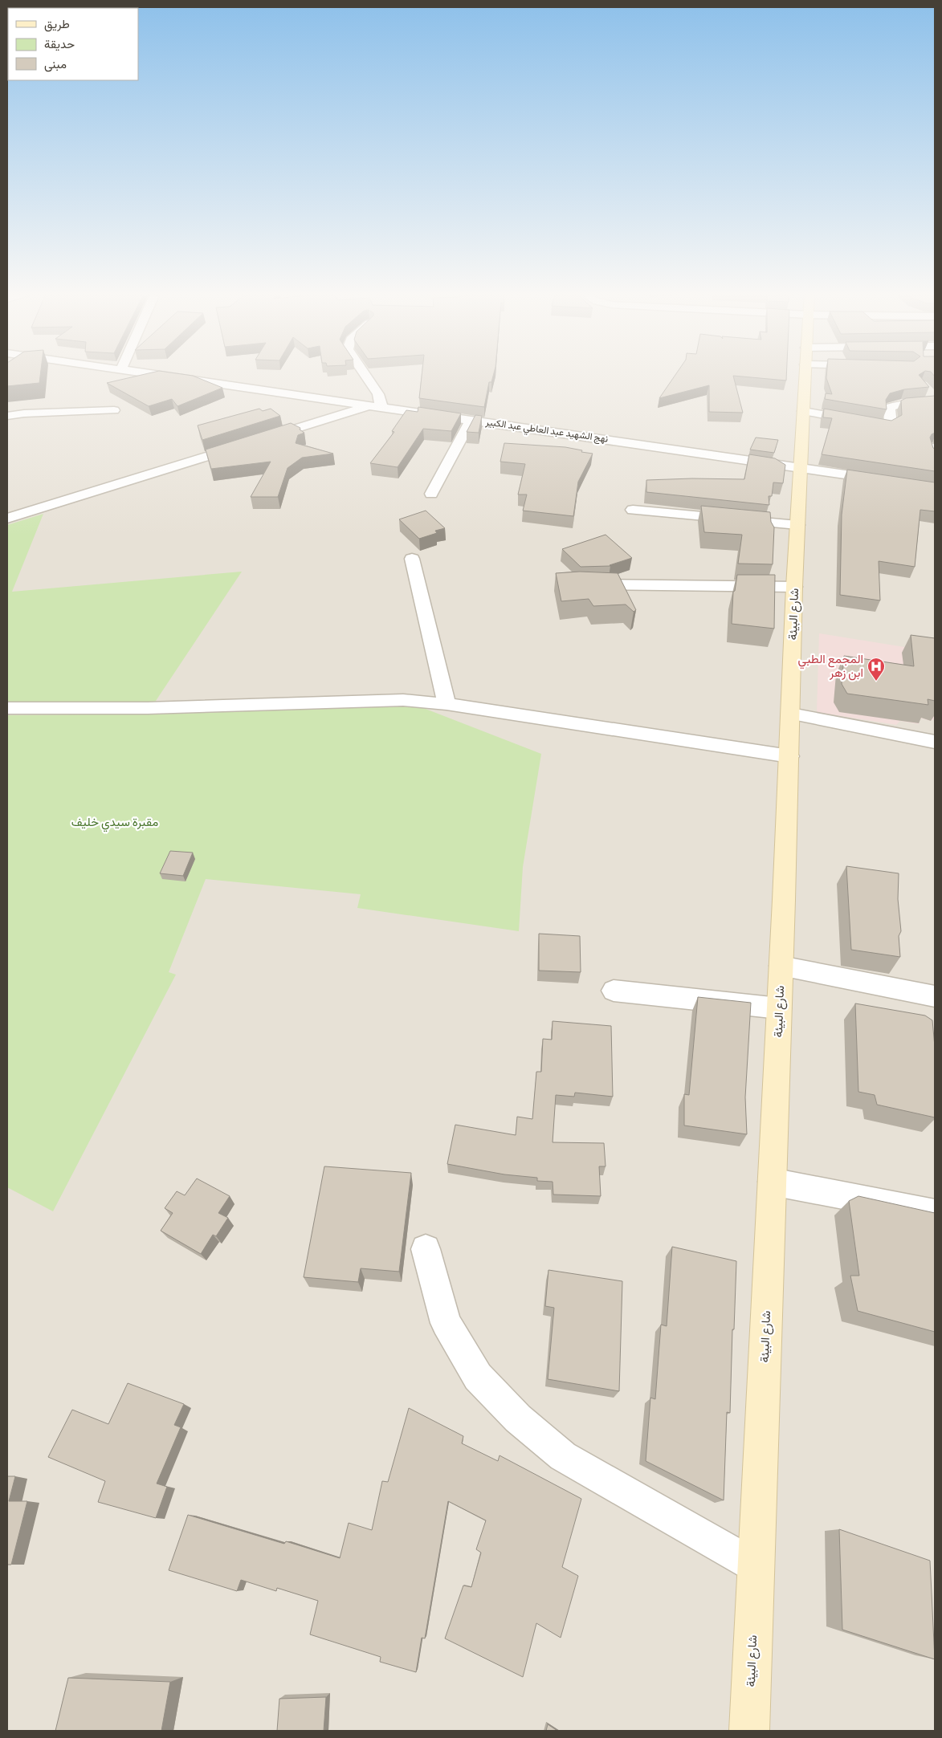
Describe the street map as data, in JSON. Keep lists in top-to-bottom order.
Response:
{
  "streets": {
    "street": ["نهج الشهيد عبد العاطي عبد الكبير", "شارع البيئة"]
  },
  "crossings": [
    ["نهج الشهيد عبد العاطي عبد الكبير", "شارع البيئة"]
  ],
  "parks": ["مقبرة سيدي خليف"],
  "places": {
    "hospital": ["المجمع الطبي ابن زهر"]
  },
  "legend": ["طريق", "حديقة", "مبنى"]
}
